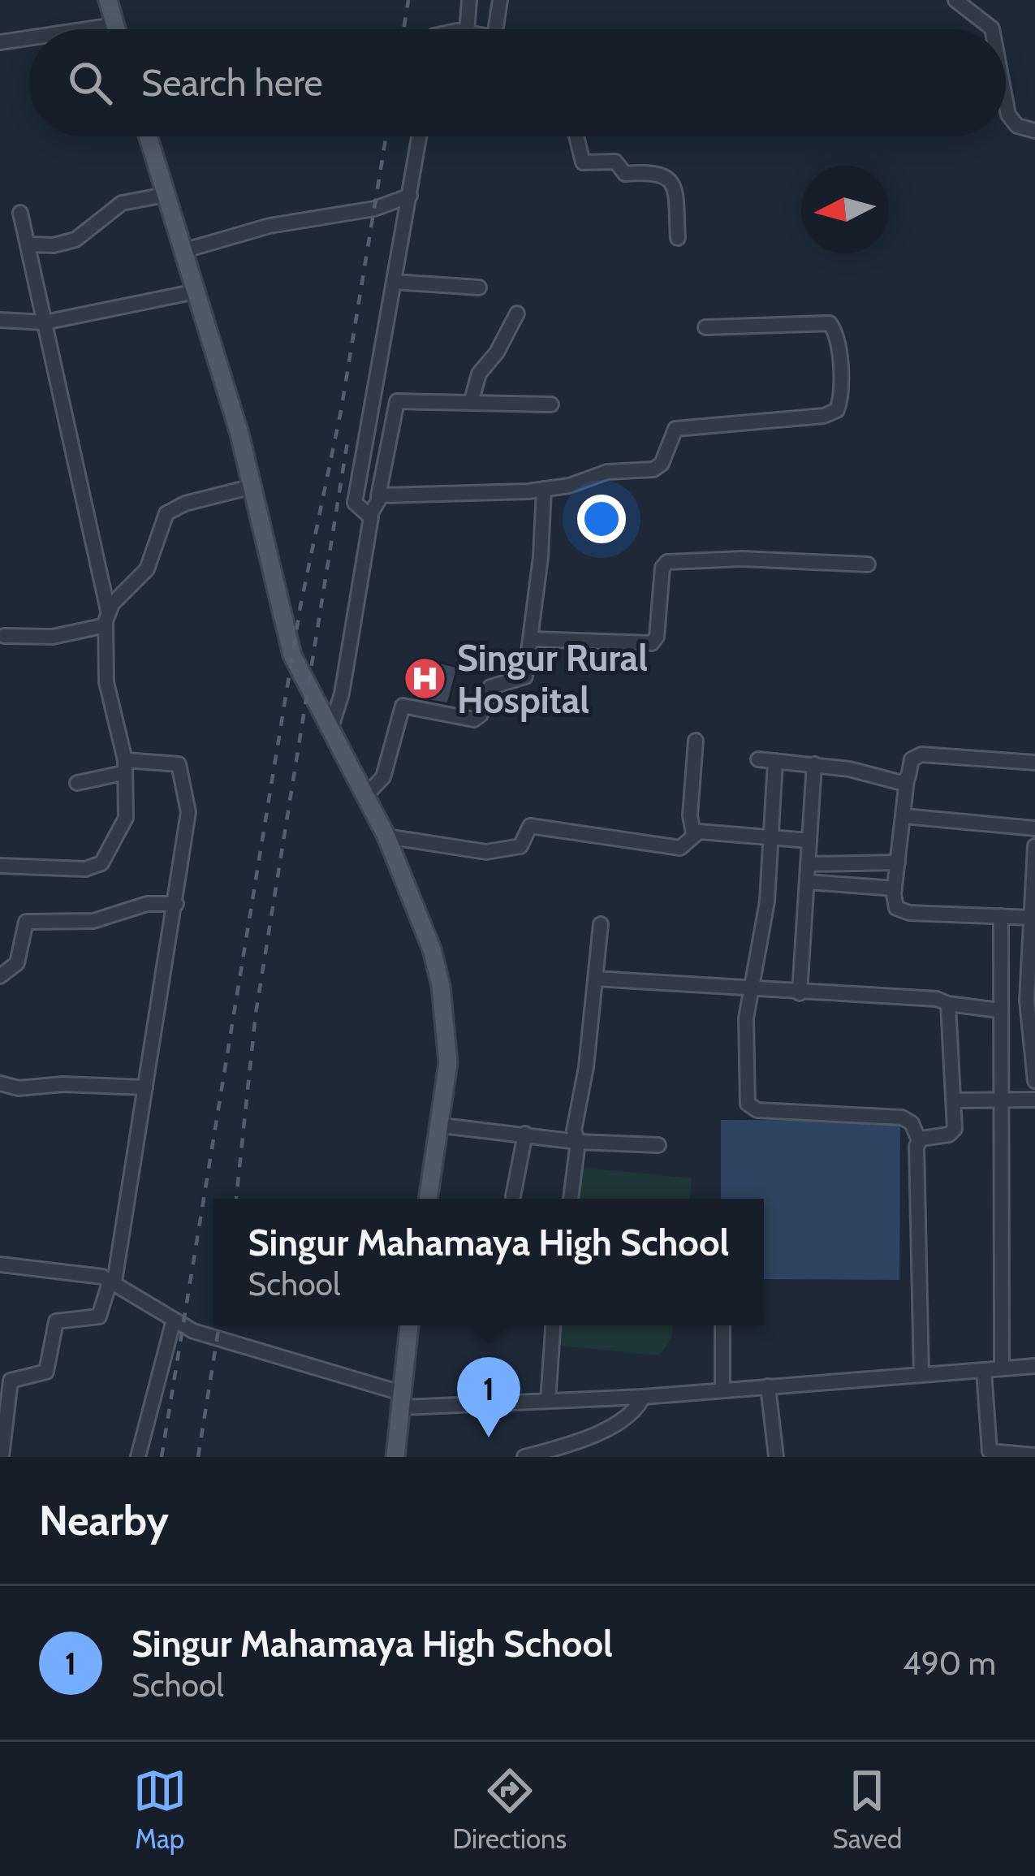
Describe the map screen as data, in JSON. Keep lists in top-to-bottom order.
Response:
{
  "places": {
    "hospital": ["Singur Rural Hospital"]
  },
  "north": "left",
  "page": {
    "search": "Search here",
    "popup": ["Singur Mahamaya High School", "School"],
    "pins": "1",
    "heading": "Nearby",
    "list": [
      {
        "mark": "1",
        "name": "Singur Mahamaya High School",
        "note": "School",
        "value": "490 m"
      }
    ],
    "nav": ["Map", "Directions", "Saved"]
  }
}
